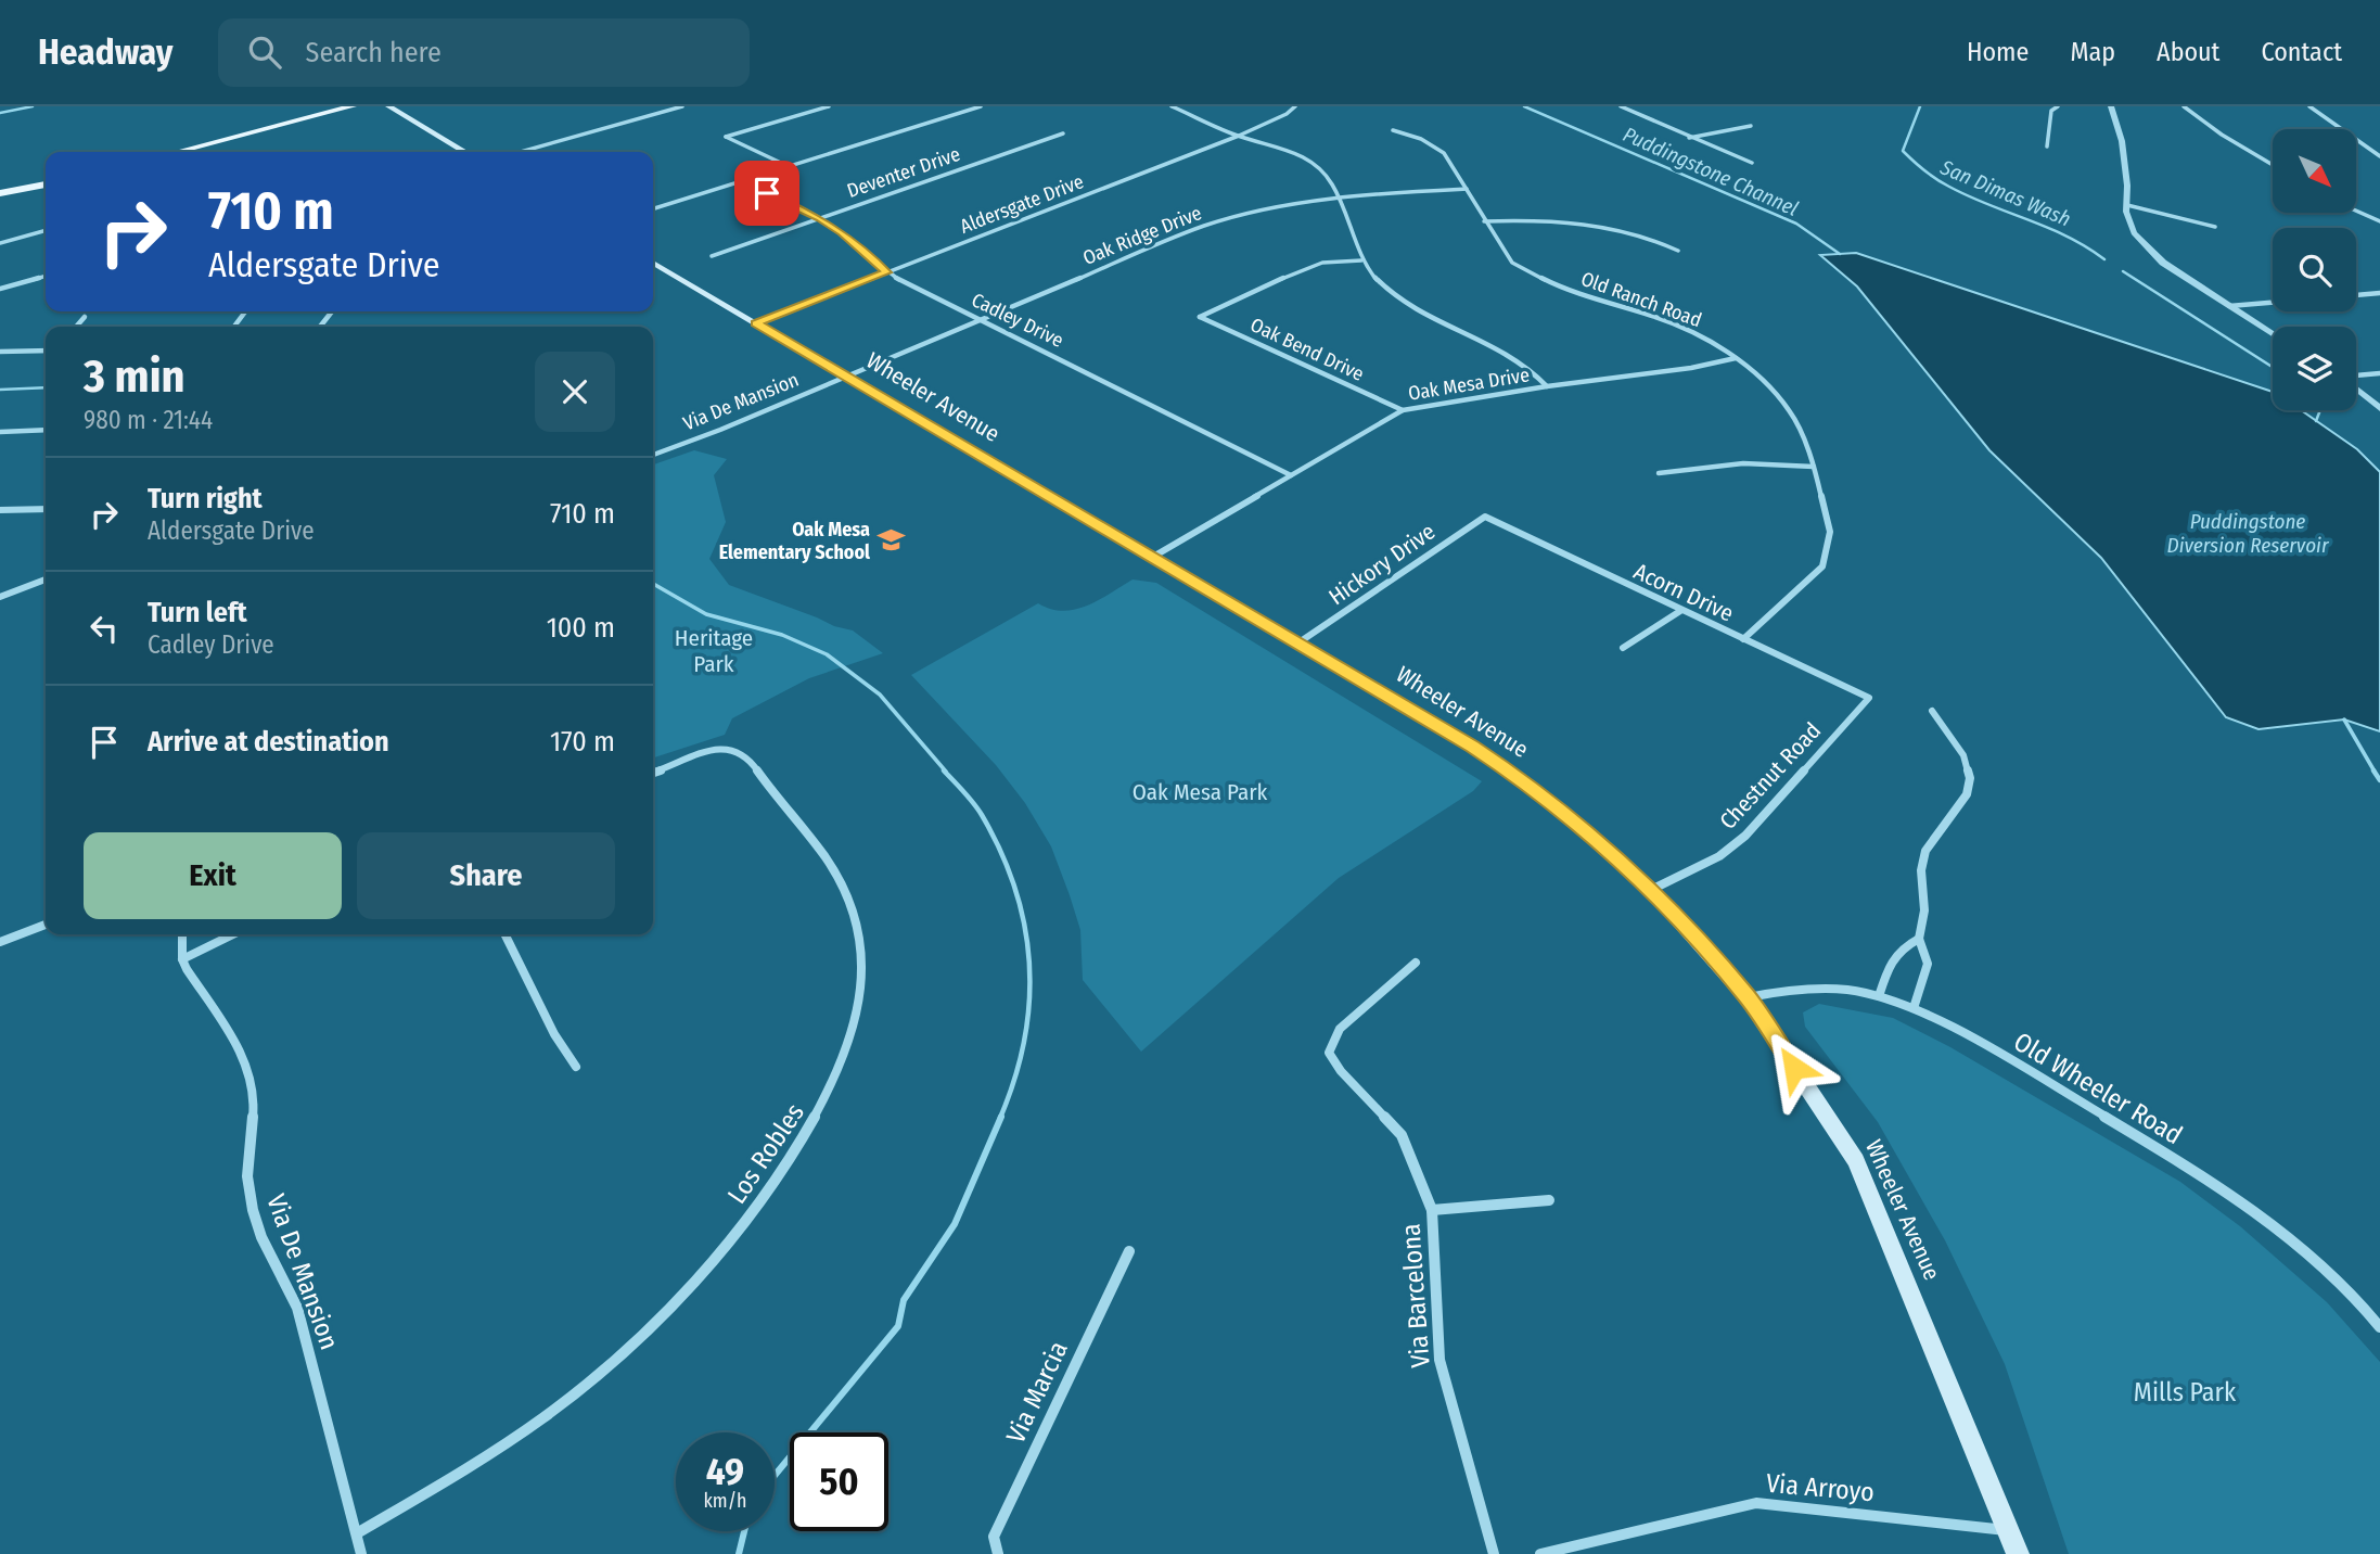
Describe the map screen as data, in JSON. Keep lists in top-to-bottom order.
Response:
{
  "streets": {
    "main road": ["Wheeler Avenue"],
    "street": [
      "Deventer Drive",
      "Aldersgate Drive",
      "Oak Ridge Drive",
      "Old Ranch Road",
      "Cadley Drive",
      "Oak Bend Drive",
      "Oak Mesa Drive",
      "Via De Mansion",
      "Hickory Drive",
      "Acorn Drive",
      "Chestnut Road",
      "Old Wheeler Road",
      "Los Robles",
      "Via Barcelona",
      "Via Marcia",
      "Via Arroyo"
    ]
  },
  "crossings": [
    ["Deventer Drive", "Cadley Drive"],
    ["Aldersgate Drive", "Cadley Drive"],
    ["Aldersgate Drive", "Wheeler Avenue"],
    ["Oak Ridge Drive", "Old Ranch Road"],
    ["Oak Ridge Drive", "Cadley Drive"],
    ["Oak Ridge Drive", "Wheeler Avenue"],
    ["Oak Ridge Drive", "Via De Mansion"],
    ["Old Ranch Road", "Oak Mesa Drive"],
    ["Old Ranch Road", "Acorn Drive"],
    ["Cadley Drive", "Oak Mesa Drive"],
    ["Oak Bend Drive", "Oak Mesa Drive"],
    ["Oak Mesa Drive", "Wheeler Avenue"],
    ["Wheeler Avenue", "Via De Mansion"],
    ["Wheeler Avenue", "Hickory Drive"],
    ["Wheeler Avenue", "Chestnut Road"],
    ["Wheeler Avenue", "Old Wheeler Road"],
    ["Wheeler Avenue", "Via Arroyo"],
    ["Via De Mansion", "Los Robles"],
    ["Hickory Drive", "Acorn Drive"],
    ["Acorn Drive", "Chestnut Road"]
  ],
  "water": ["Puddingstone Channel", "San Dimas Wash", "Puddingstone Diversion Reservoir"],
  "parks": ["Heritage Park", "Oak Mesa Park", "Mills Park"],
  "places": {
    "school or university": ["Oak Mesa Elementary School"]
  },
  "north": "bottom right",
  "page": {
    "header": "Headway",
    "search": "Search here",
    "nav": [
      "Home",
      "Map",
      "About",
      "Contact"
    ],
    "turn": ["710 m", "Aldersgate Drive"],
    "heading": ["3 min", "980 m · 21:44"],
    "list": [
      {
        "name": "Turn right",
        "note": "Aldersgate Drive",
        "value": "710 m"
      },
      {
        "name": "Turn left",
        "note": "Cadley Drive",
        "value": "100 m"
      },
      {
        "name": "Arrive at destination",
        "value": "170 m"
      }
    ],
    "buttons": ["Exit", "Share"],
    "speed": "49 km/h",
    "limit": "50"
  }
}
